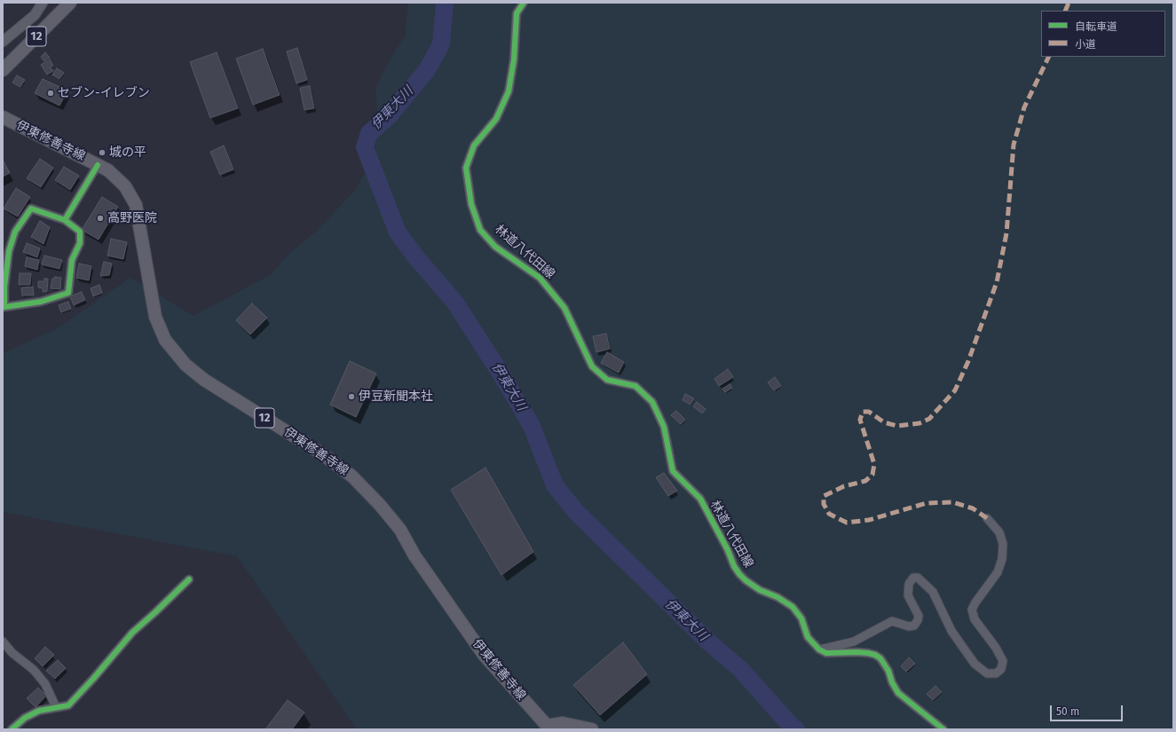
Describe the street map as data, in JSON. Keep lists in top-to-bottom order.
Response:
{
  "streets": {
    "main road": ["12", "伊東修善寺線"],
    "street": ["林道八代田線"]
  },
  "water": ["伊東大川"],
  "places": [
    "セブン-イレブン",
    "城の平",
    "高野医院",
    "伊豆新聞本社"
  ],
  "legend": ["自転車道", "小道"],
  "scale_bar": "50 m"
}
